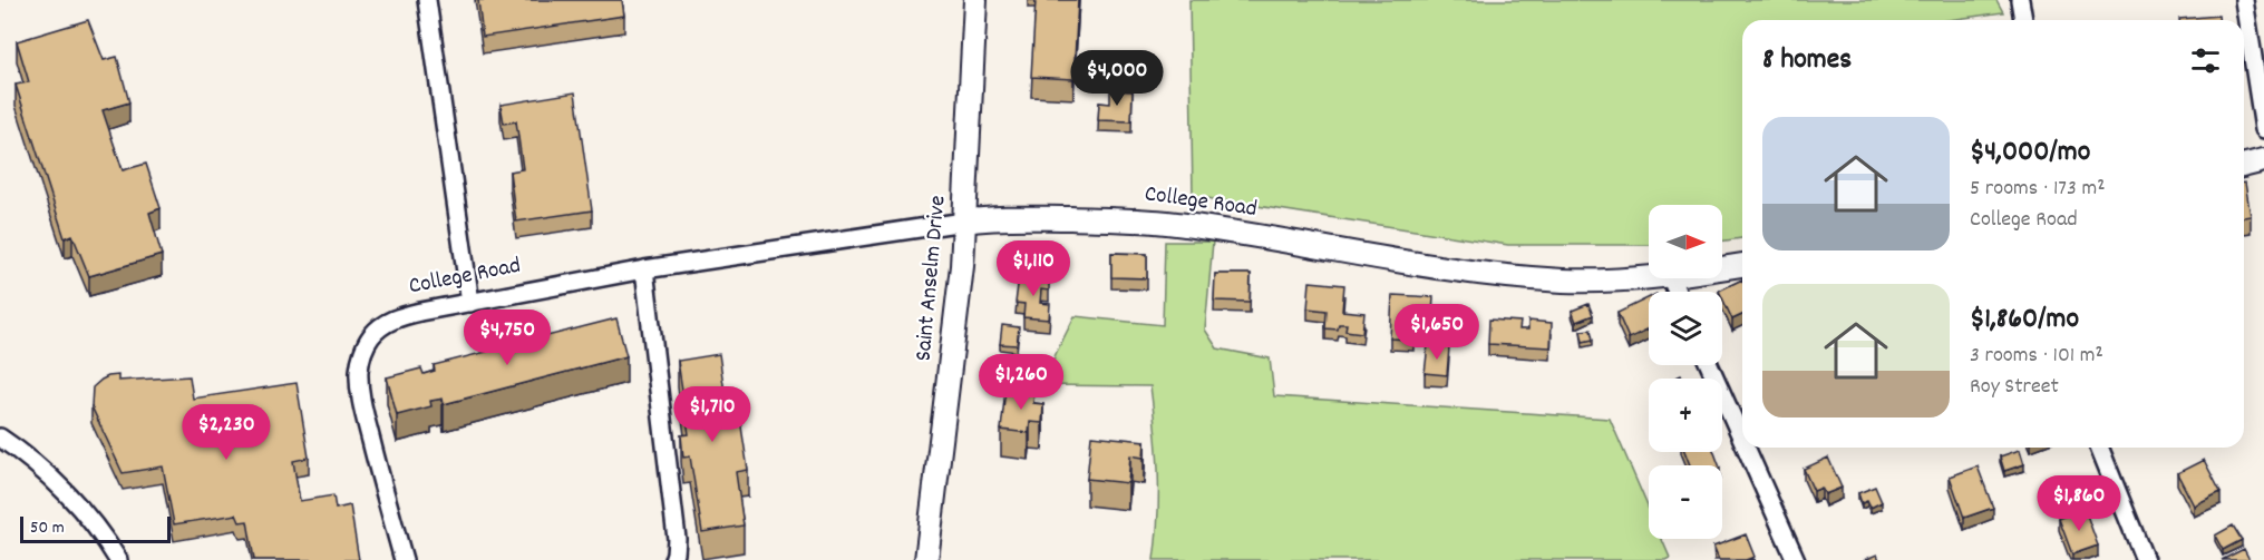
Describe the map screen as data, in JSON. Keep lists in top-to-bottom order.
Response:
{
  "streets": {
    "street": ["College Road", "Saint Anselm Drive"]
  },
  "crossings": [
    ["College Road", "Saint Anselm Drive"]
  ],
  "scale_bar": "50 m",
  "north": "right",
  "page": {
    "heading": "8 homes",
    "price": [
      "$4,000",
      "$1,110",
      "$1,650",
      "$4,750",
      "$1,260",
      "$1,710",
      "$2,230",
      "$1,860"
    ],
    "list": [
      {
        "name": "$4,000/mo",
        "note": "5 rooms · 173 m² · College Road"
      },
      {
        "name": "$1,860/mo",
        "note": "3 rooms · 101 m² · Roy Street"
      }
    ],
    "map_buttons": ["+", "−"],
    "scale": "50 m"
  }
}
